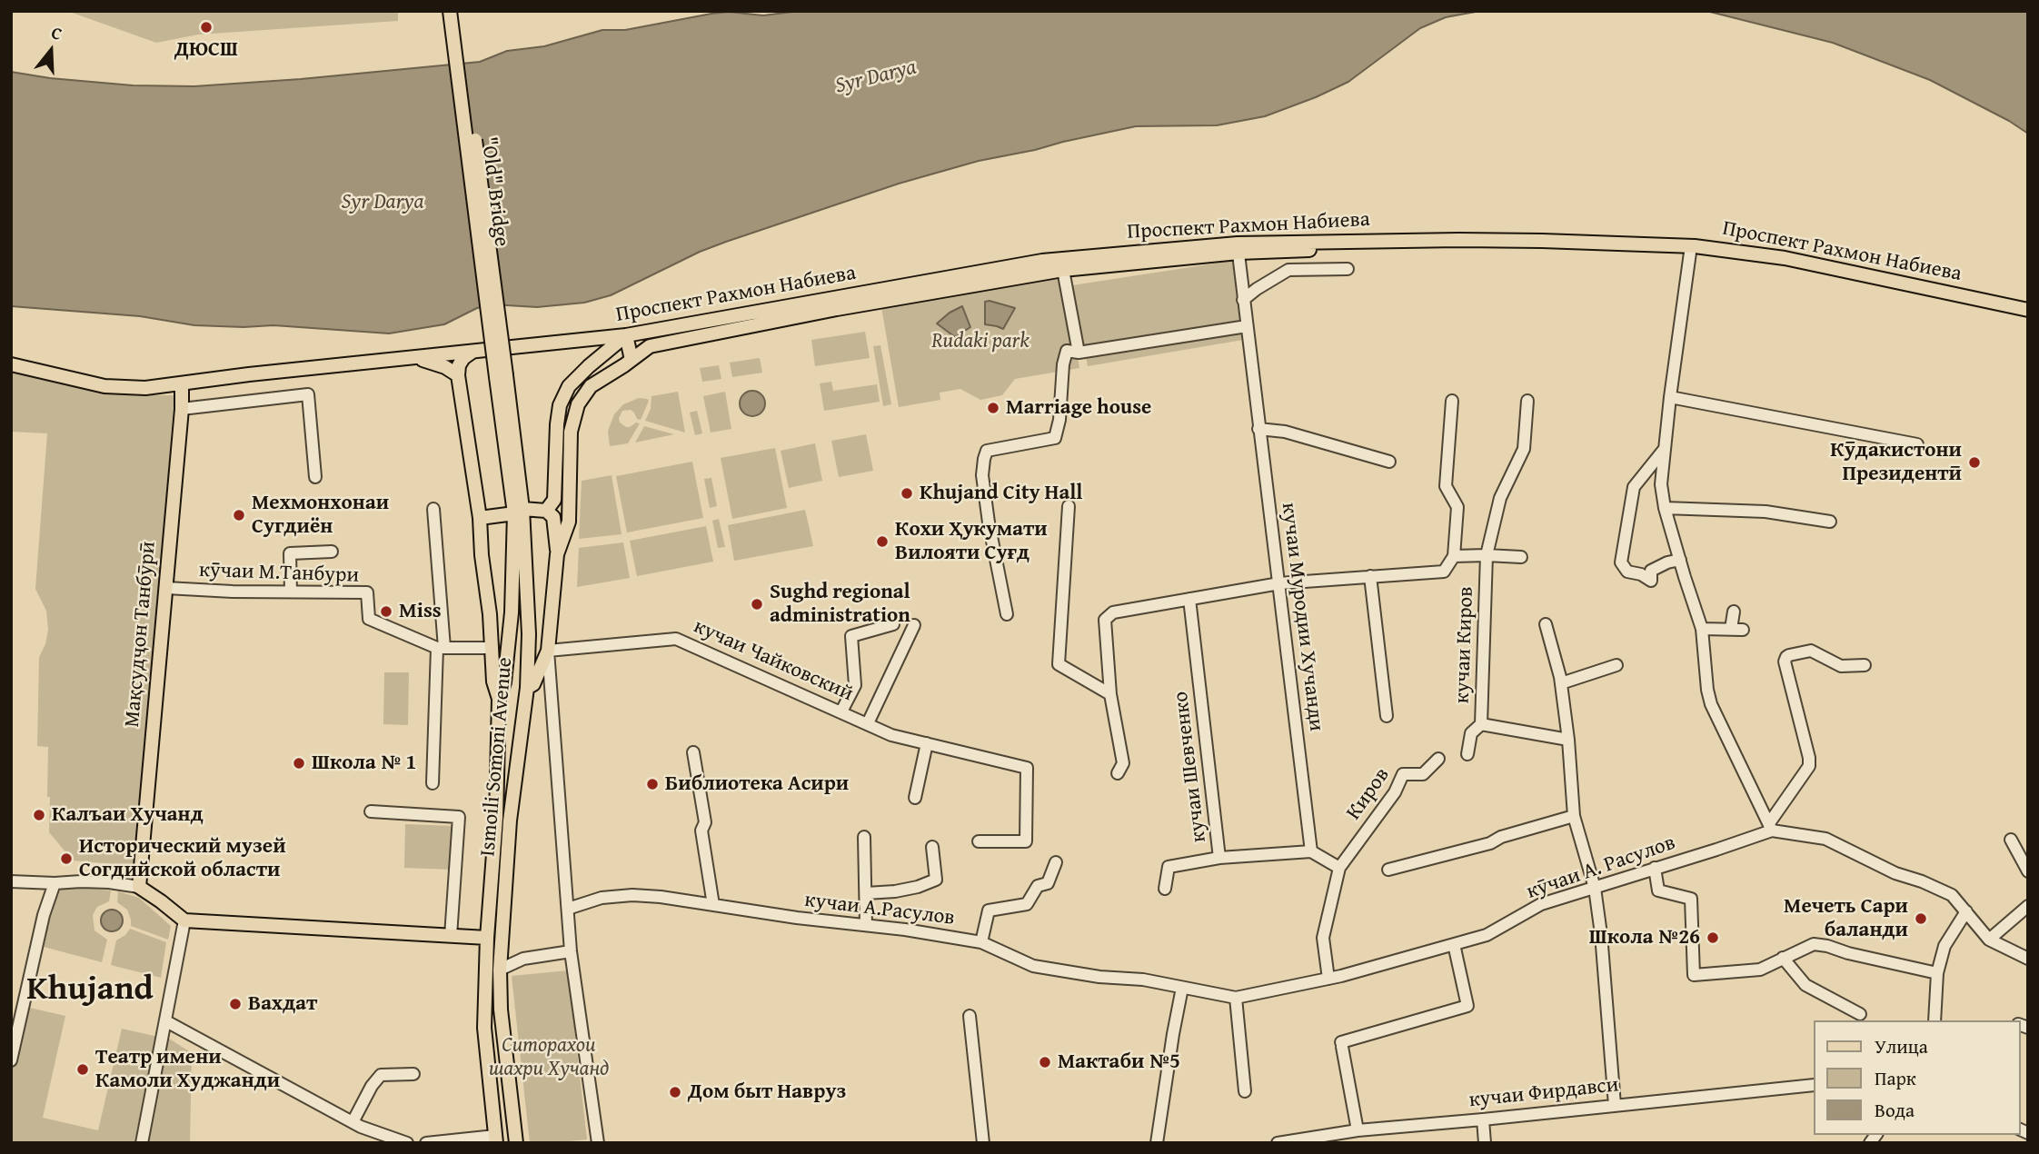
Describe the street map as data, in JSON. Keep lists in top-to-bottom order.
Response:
{
  "streets": {
    "main road": [
      "\"Old\" Bridge",
      "Проспект Рахмон Набиева",
      "Мақсудҷон Танбӯрӣ",
      "Ismoili Somoni Avenue"
    ],
    "street": [
      "кӯчаи М.Танбури",
      "кучаи Муродии Хучанди",
      "кучаи Киров",
      "кучаи Чайковский",
      "кучаи Шевченко",
      "Киров",
      "кӯчаи А. Расулов",
      "кучаи А.Расулов",
      "кучаи Фирдавси"
    ]
  },
  "crossings": [
    ["Проспект Рахмон Набиева", "кучаи Муродии Хучанди"],
    ["Проспект Рахмон Набиева", "Мақсудҷон Танбӯрӣ"],
    ["кӯчаи М.Танбури", "Мақсудҷон Танбӯрӣ"],
    ["кӯчаи А. Расулов", "кучаи А.Расулов"]
  ],
  "districts": ["Khujand"],
  "water": ["Syr Darya"],
  "parks": ["Rudaki park", "Ситорахои шахри Хучанд"],
  "places": [
    "ДЮСШ",
    "Marriage house",
    "Кӯдакистони Президентӣ",
    "Khujand City Hall",
    "Мехмонхонаи Сугдиён",
    "Кохи Ҳукумати Вилояти Суғд",
    "Sughd regional administration",
    "Miss",
    "Школа № 1",
    "Библиотека Асири",
    "Калъаи Хучанд",
    "Исторический музей Согдийской области",
    "Мечеть Сари баланди",
    "Школа №26",
    "Вахдат",
    "Мактаби №5",
    "Театр имени Камоли Худжанди",
    "Дом быт Навруз"
  ],
  "legend": ["Улица", "Парк", "Вода"],
  "north": "top"
}
